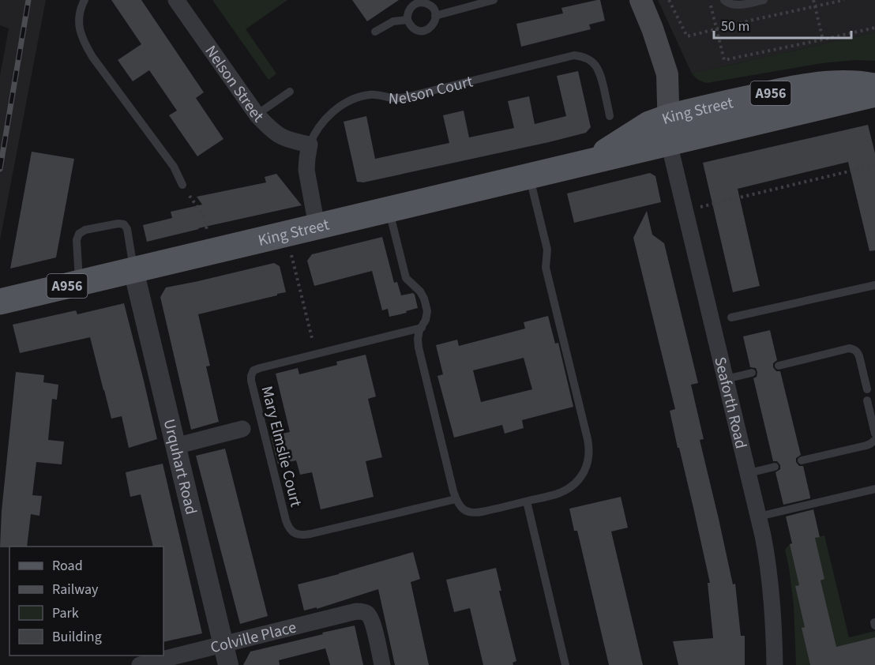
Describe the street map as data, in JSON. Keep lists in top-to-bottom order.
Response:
{
  "streets": {
    "main road": ["A956", "King Street"],
    "street": [
      "Nelson Street",
      "Nelson Court",
      "Seaforth Road",
      "Urquhart Road",
      "Colville Place"
    ],
    "lane": ["Mary Elmslie Court"]
  },
  "crossings": [
    ["Nelson Street", "Nelson Court"],
    ["Nelson Court", "King Street"],
    ["King Street", "Seaforth Road"],
    ["King Street", "Urquhart Road"],
    ["Urquhart Road", "Colville Place"]
  ],
  "legend": [
    "Road",
    "Railway",
    "Park",
    "Building"
  ],
  "scale_bar": "50 m"
}
